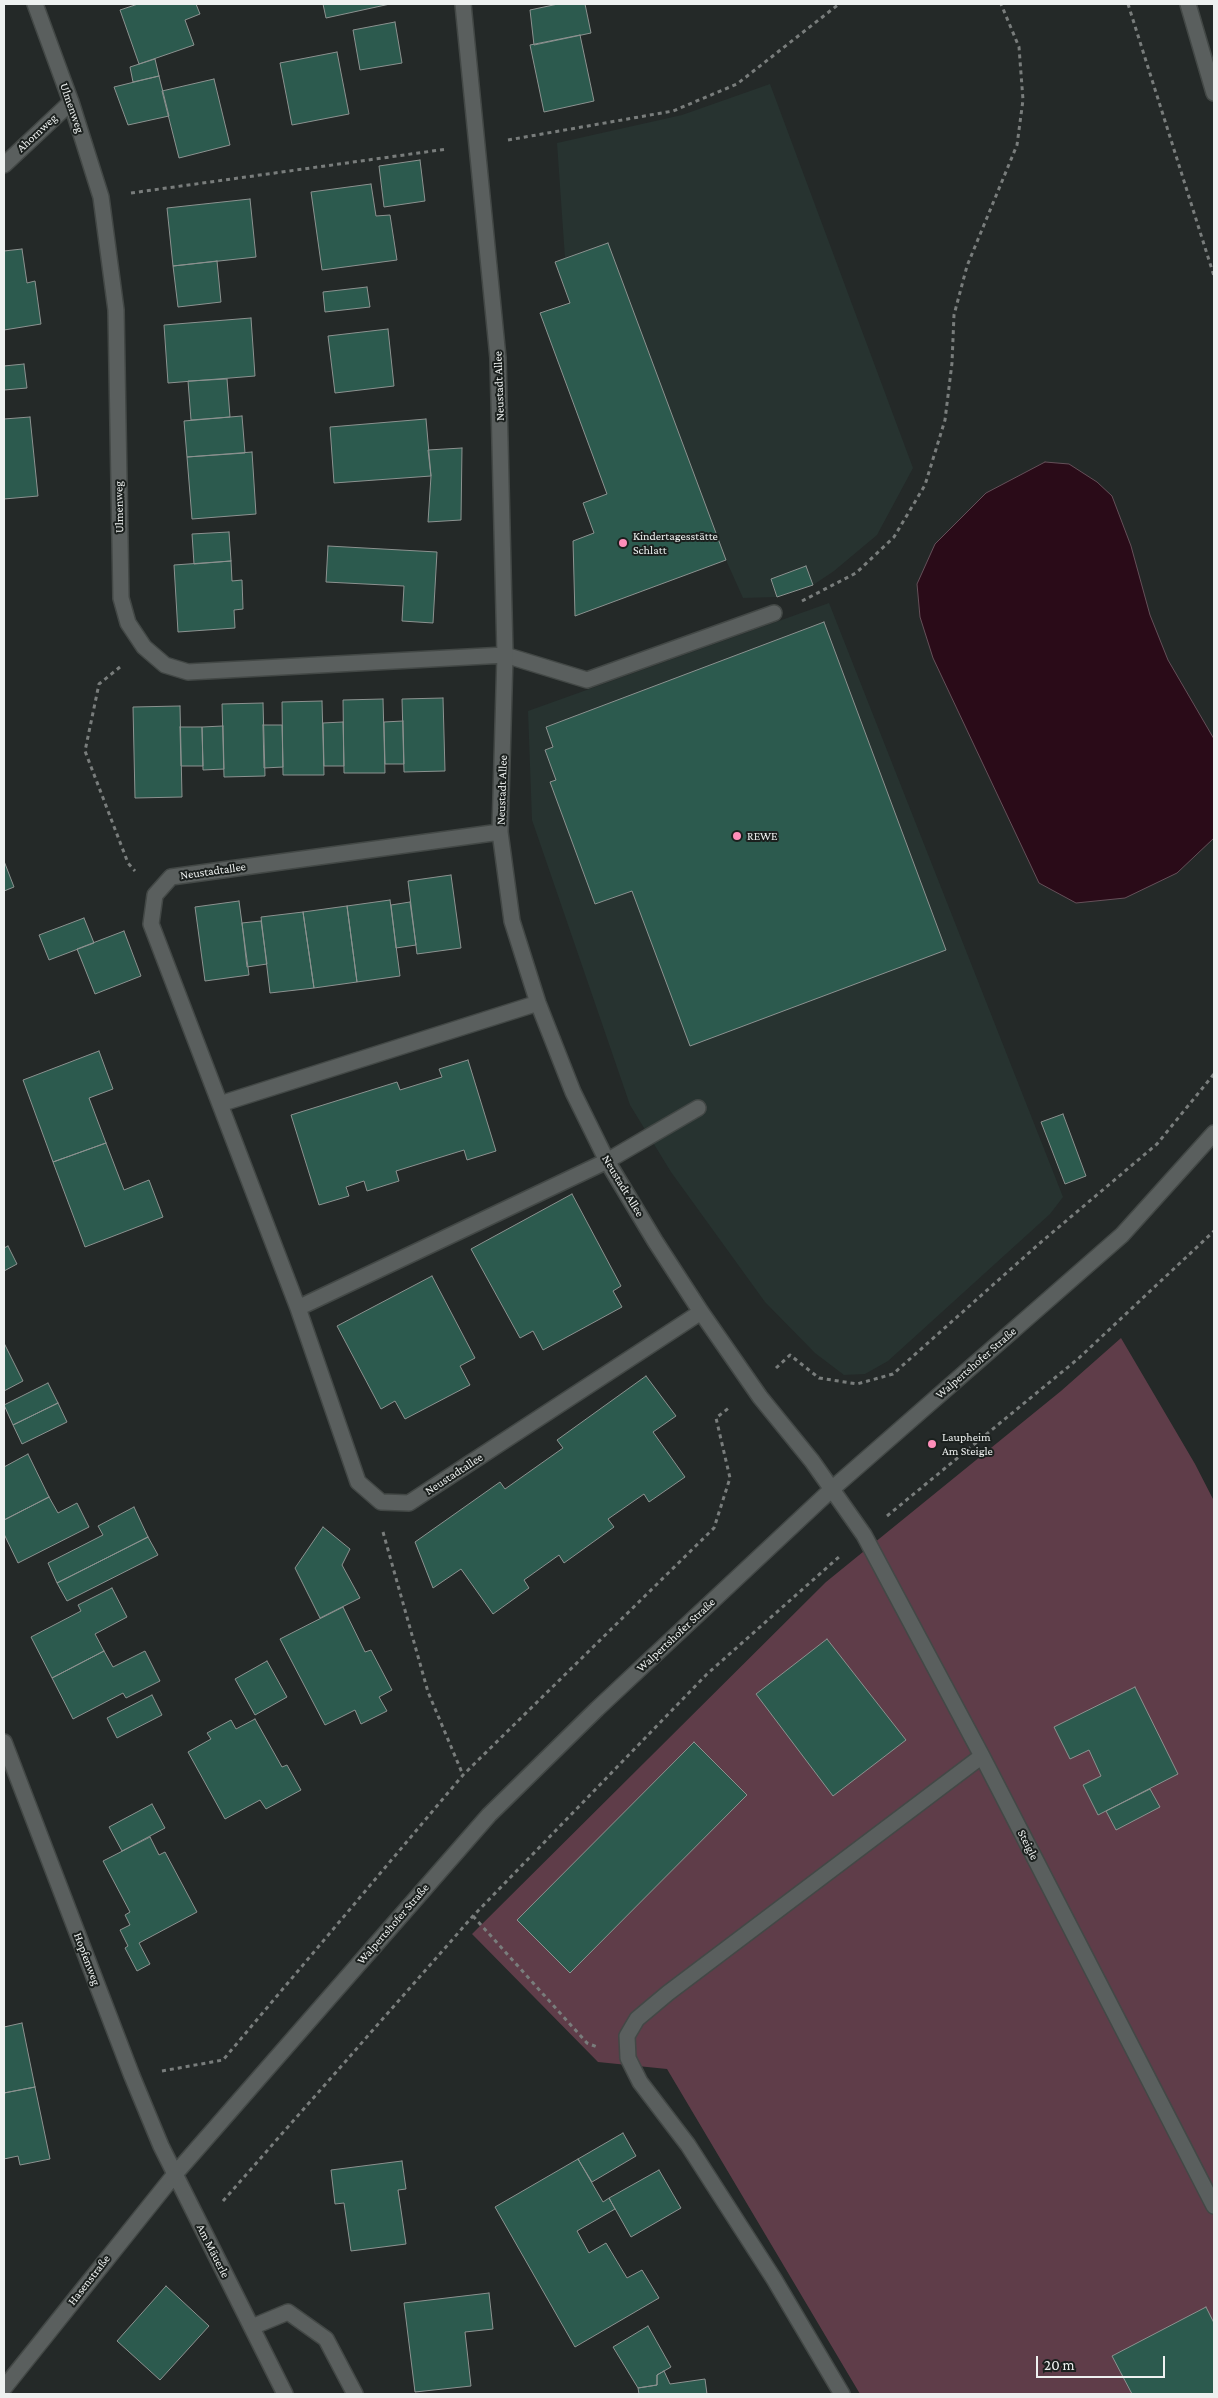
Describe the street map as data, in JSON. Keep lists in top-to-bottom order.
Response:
{
  "streets": {
    "street": [
      "Ulmenweg",
      "Ahornweg",
      "Neustadt Allee",
      "Neustadtallee",
      "Walpertshofer Straße",
      "Steigle",
      "Hopfenweg",
      "Am Mäuerle",
      "Hasenstraße"
    ]
  },
  "crossings": [
    ["Ulmenweg", "Ahornweg"],
    ["Ulmenweg", "Neustadt Allee"],
    ["Neustadt Allee", "Neustadtallee"],
    ["Neustadt Allee", "Walpertshofer Straße"],
    ["Neustadt Allee", "Steigle"],
    ["Walpertshofer Straße", "Steigle"],
    ["Walpertshofer Straße", "Hopfenweg"],
    ["Walpertshofer Straße", "Am Mäuerle"],
    ["Walpertshofer Straße", "Hasenstraße"],
    ["Hopfenweg", "Am Mäuerle"],
    ["Hopfenweg", "Hasenstraße"],
    ["Am Mäuerle", "Hasenstraße"]
  ],
  "places": ["Kindertagesstätte Schlatt", "REWE", "Laupheim Am Steigle"],
  "scale_bar": "20 m"
}
